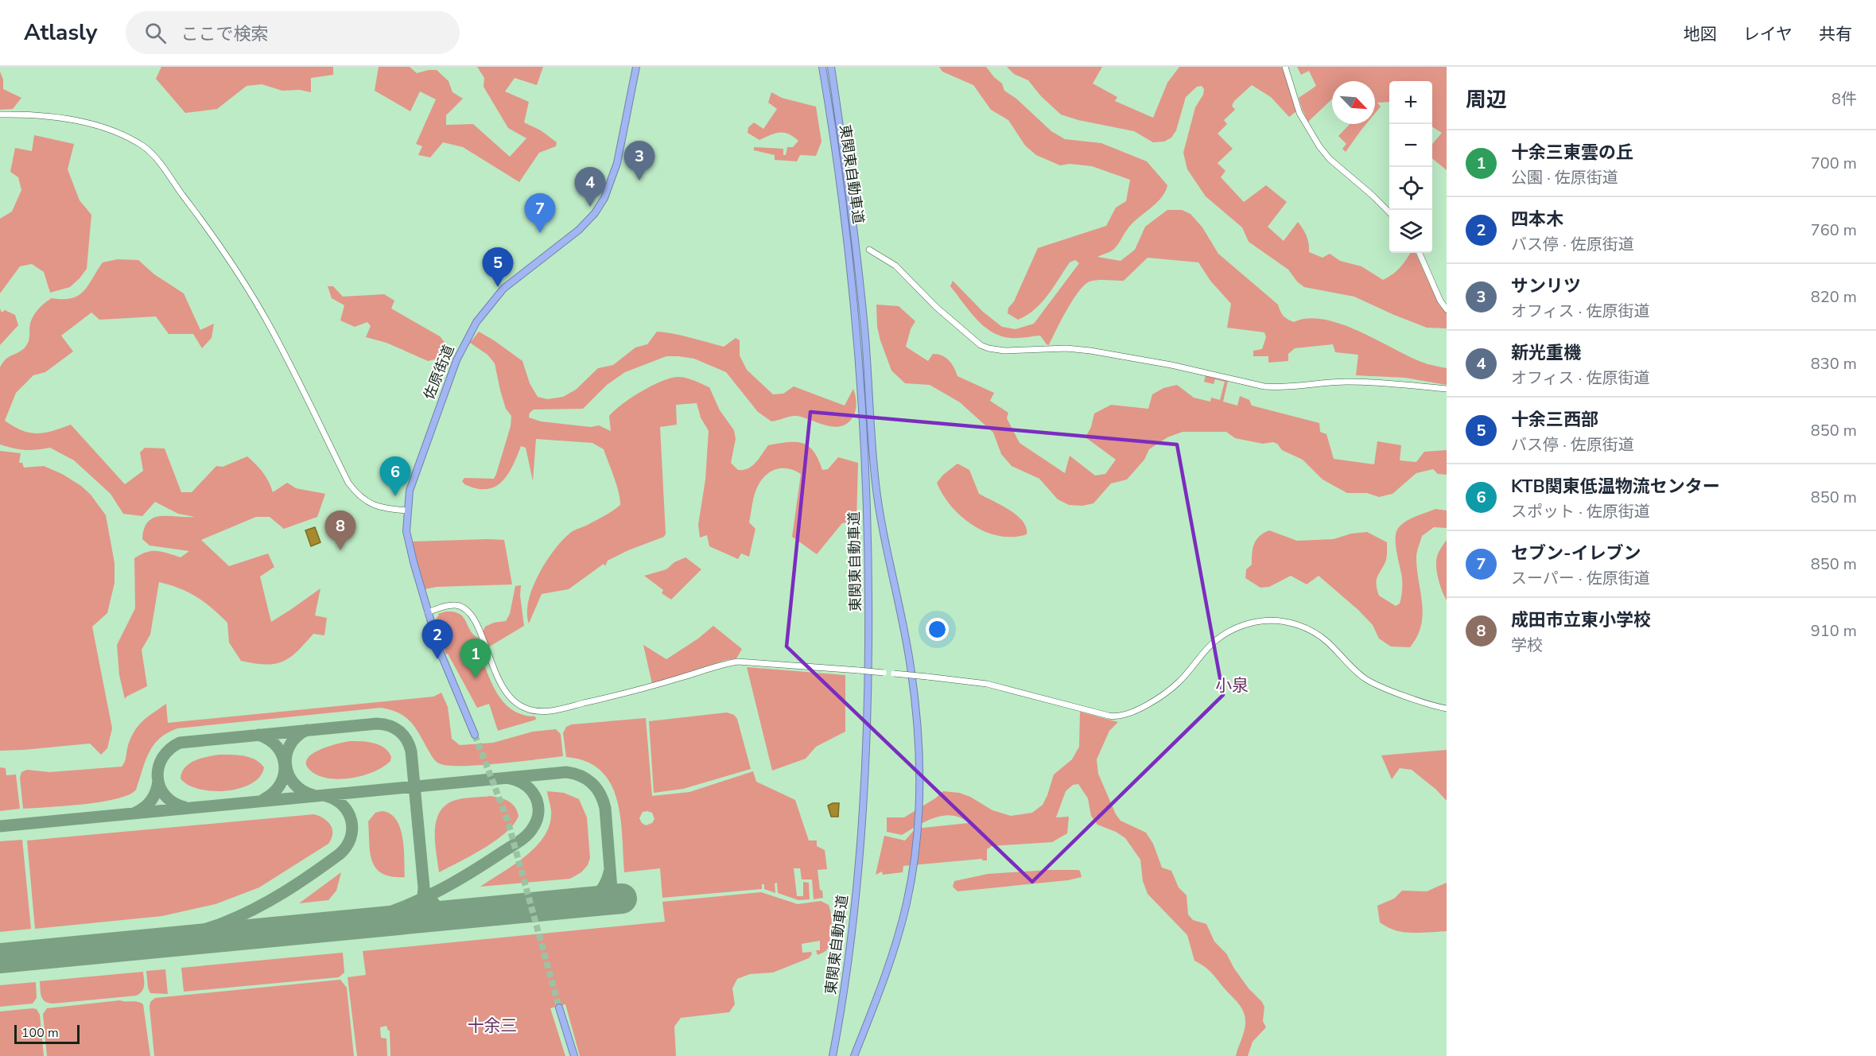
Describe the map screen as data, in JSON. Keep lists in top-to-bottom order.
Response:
{
  "streets": {
    "highway": ["東関東自動車道", "佐原街道"]
  },
  "districts": ["小泉", "十余三"],
  "scale_bar": "100 m",
  "north": "bottom right",
  "page": {
    "header": "Atlasly",
    "search": "ここで検索",
    "nav": ["地図", "レイヤ", "共有"],
    "heading": ["周辺", "8件"],
    "map_buttons": ["+", "−"],
    "list": [
      {
        "mark": "1",
        "name": "十余三東雲の丘",
        "note": "公園 · 佐原街道",
        "value": "700 m"
      },
      {
        "mark": "2",
        "name": "四本木",
        "note": "バス停 · 佐原街道",
        "value": "760 m"
      },
      {
        "mark": "3",
        "name": "サンリツ",
        "note": "オフィス · 佐原街道",
        "value": "820 m"
      },
      {
        "mark": "4",
        "name": "新光重機",
        "note": "オフィス · 佐原街道",
        "value": "830 m"
      },
      {
        "mark": "5",
        "name": "十余三西部",
        "note": "バス停 · 佐原街道",
        "value": "850 m"
      },
      {
        "mark": "6",
        "name": "KTB関東低温物流センター",
        "note": "スポット · 佐原街道",
        "value": "850 m"
      },
      {
        "mark": "7",
        "name": "セブン-イレブン",
        "note": "スーパー · 佐原街道",
        "value": "850 m"
      },
      {
        "mark": "8",
        "name": "成田市立東小学校",
        "note": "学校",
        "value": "910 m"
      }
    ],
    "pins": [
      "3",
      "4",
      "7",
      "5",
      "6",
      "8",
      "2",
      "1"
    ],
    "scale": "100 m"
  }
}
